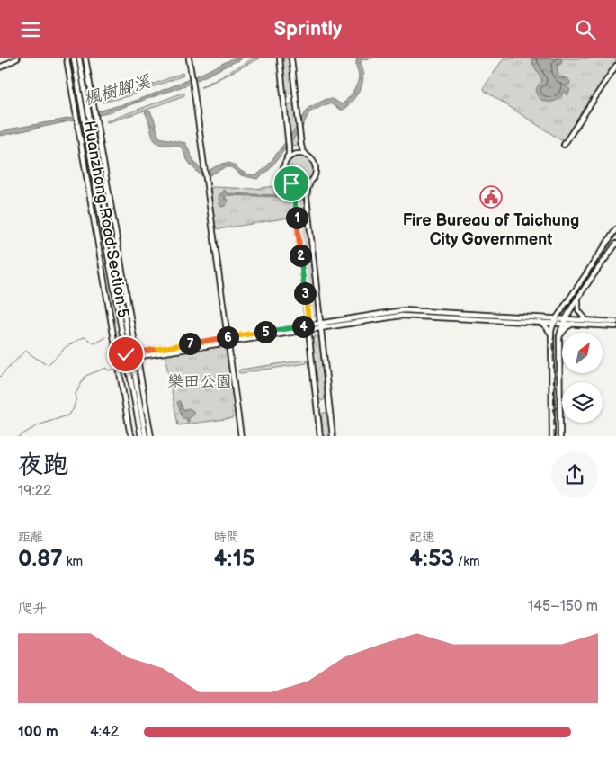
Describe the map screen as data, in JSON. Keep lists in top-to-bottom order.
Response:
{
  "streets": {
    "street": ["Huanzhong Road Section 5"]
  },
  "water": ["楓樹腳溪"],
  "parks": ["樂田公園"],
  "places": {
    "public building": ["Fire Bureau of Taichung City Government"]
  },
  "north": "top right",
  "page": {
    "header": "Sprintly",
    "pins": [
      "1",
      "2",
      "3",
      "4",
      "5",
      "6",
      "7"
    ],
    "heading": ["夜跑", "19:22"],
    "stats": [
      ["距離", "0.87 km"],
      ["時間", "4:15"],
      ["配速", "4:53 /km"]
    ],
    "chart": ["爬升", "145–150 m"],
    "list": [
      {
        "name": "100 m",
        "note": "4:42"
      }
    ]
  }
}
